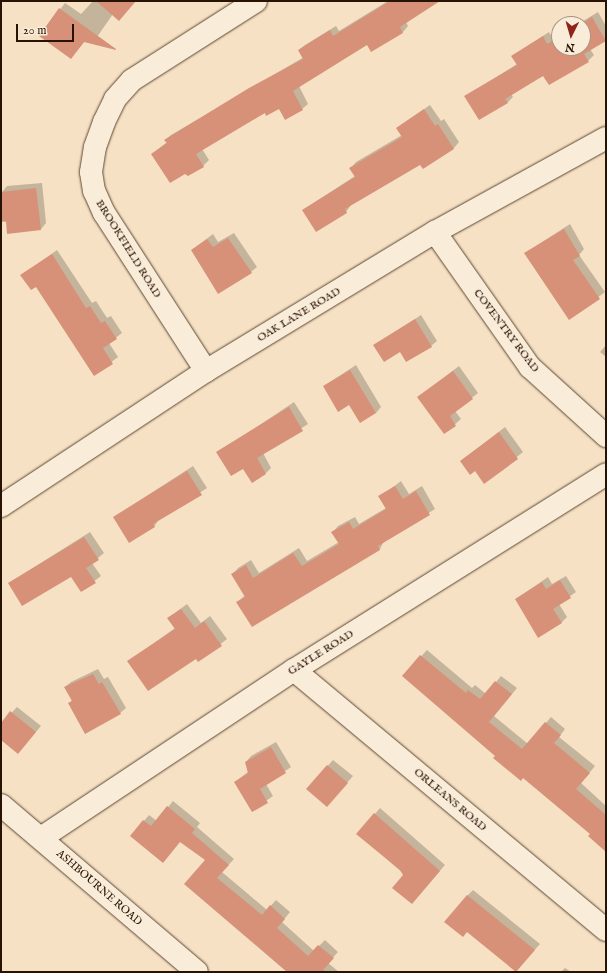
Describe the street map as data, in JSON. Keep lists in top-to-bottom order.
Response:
{
  "streets": {
    "street": [
      "BROOKFIELD ROAD",
      "OAK LANE ROAD",
      "COVENTRY ROAD",
      "GAYLE ROAD",
      "ORLEANS ROAD",
      "ASHBOURNE ROAD"
    ]
  },
  "crossings": [
    ["BROOKFIELD ROAD", "OAK LANE ROAD"],
    ["OAK LANE ROAD", "COVENTRY ROAD"],
    ["GAYLE ROAD", "ORLEANS ROAD"],
    ["GAYLE ROAD", "ASHBOURNE ROAD"]
  ],
  "scale_bar": "20 m",
  "north": "bottom"
}
